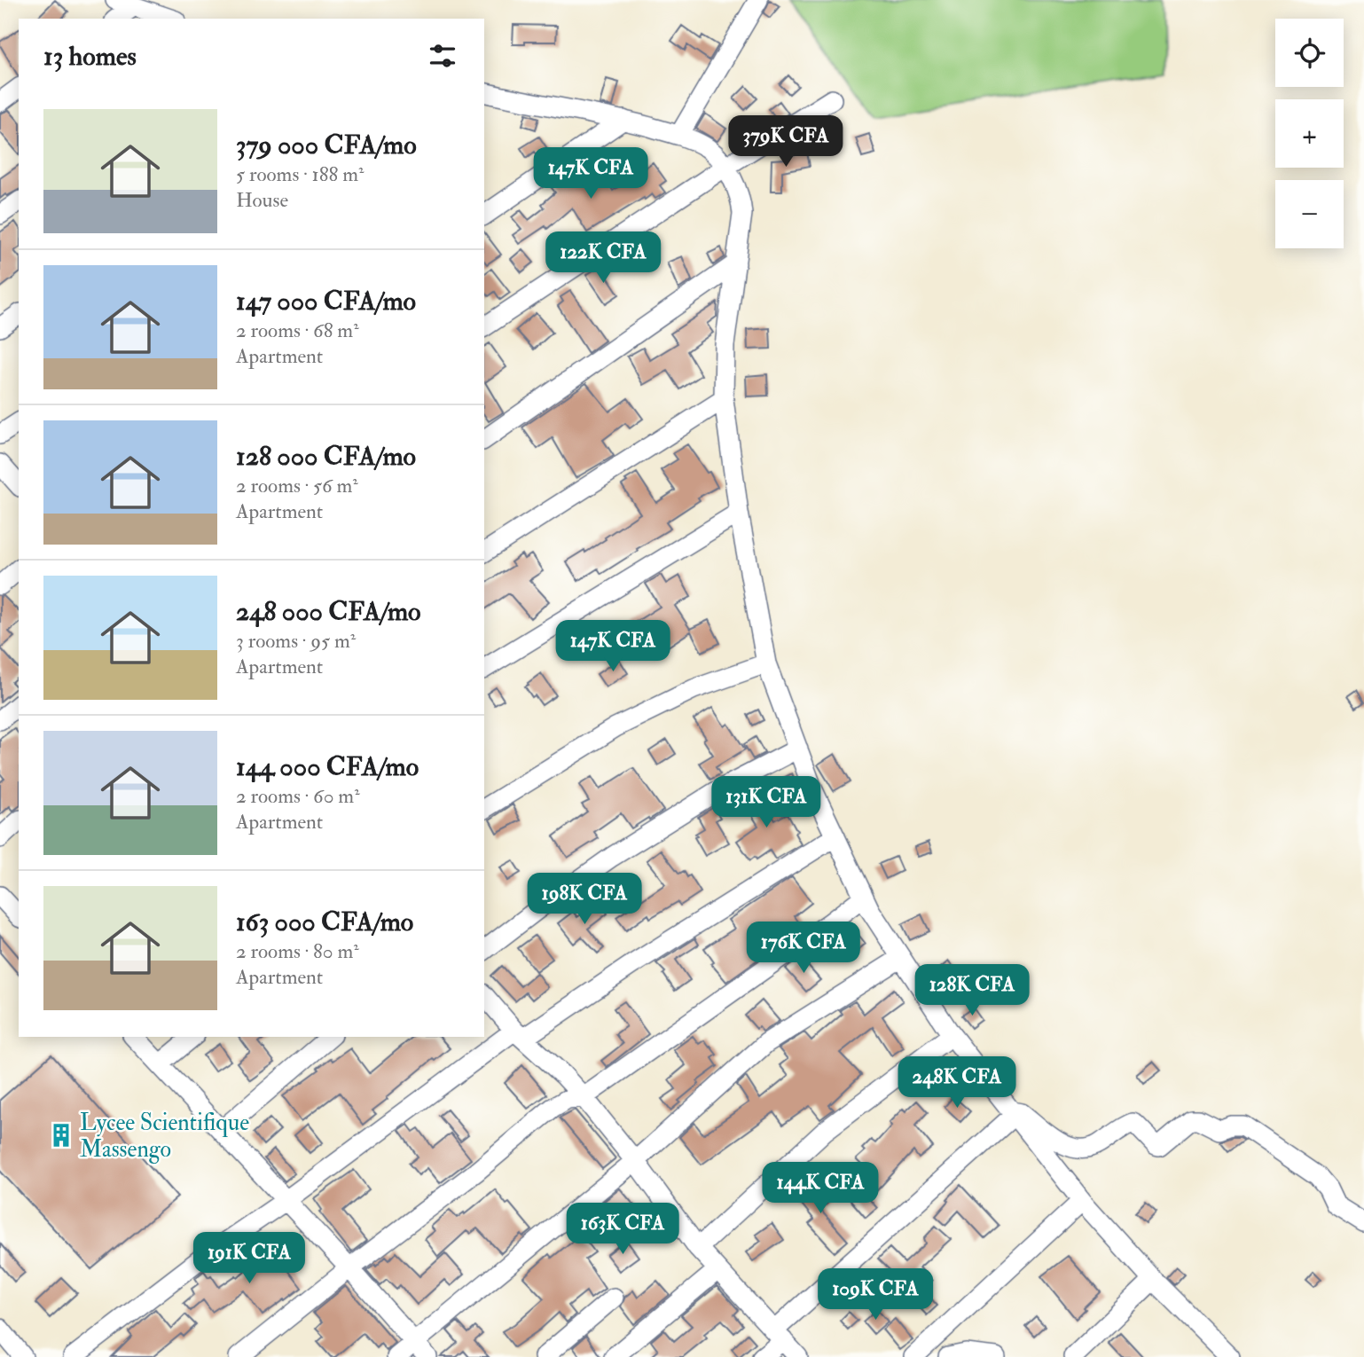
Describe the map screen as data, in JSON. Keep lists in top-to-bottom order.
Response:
{
  "places": {
    "building": ["Lycee Scientifique Massengo"]
  },
  "page": {
    "map_buttons": ["+", "−"],
    "heading": "13 homes",
    "list": [
      {
        "name": "379 000 CFA/mo",
        "note": "5 rooms · 188 m² · House"
      },
      {
        "name": "147 000 CFA/mo",
        "note": "2 rooms · 68 m² · Apartment"
      },
      {
        "name": "128 000 CFA/mo",
        "note": "2 rooms · 56 m² · Apartment"
      },
      {
        "name": "248 000 CFA/mo",
        "note": "3 rooms · 95 m² · Apartment"
      },
      {
        "name": "144 000 CFA/mo",
        "note": "2 rooms · 60 m² · Apartment"
      },
      {
        "name": "163 000 CFA/mo",
        "note": "2 rooms · 80 m² · Apartment"
      }
    ],
    "price": [
      "379K CFA",
      "147K CFA",
      "122K CFA",
      "147K CFA",
      "131K CFA",
      "198K CFA",
      "176K CFA",
      "128K CFA",
      "248K CFA",
      "144K CFA",
      "163K CFA",
      "191K CFA",
      "109K CFA"
    ]
  }
}
